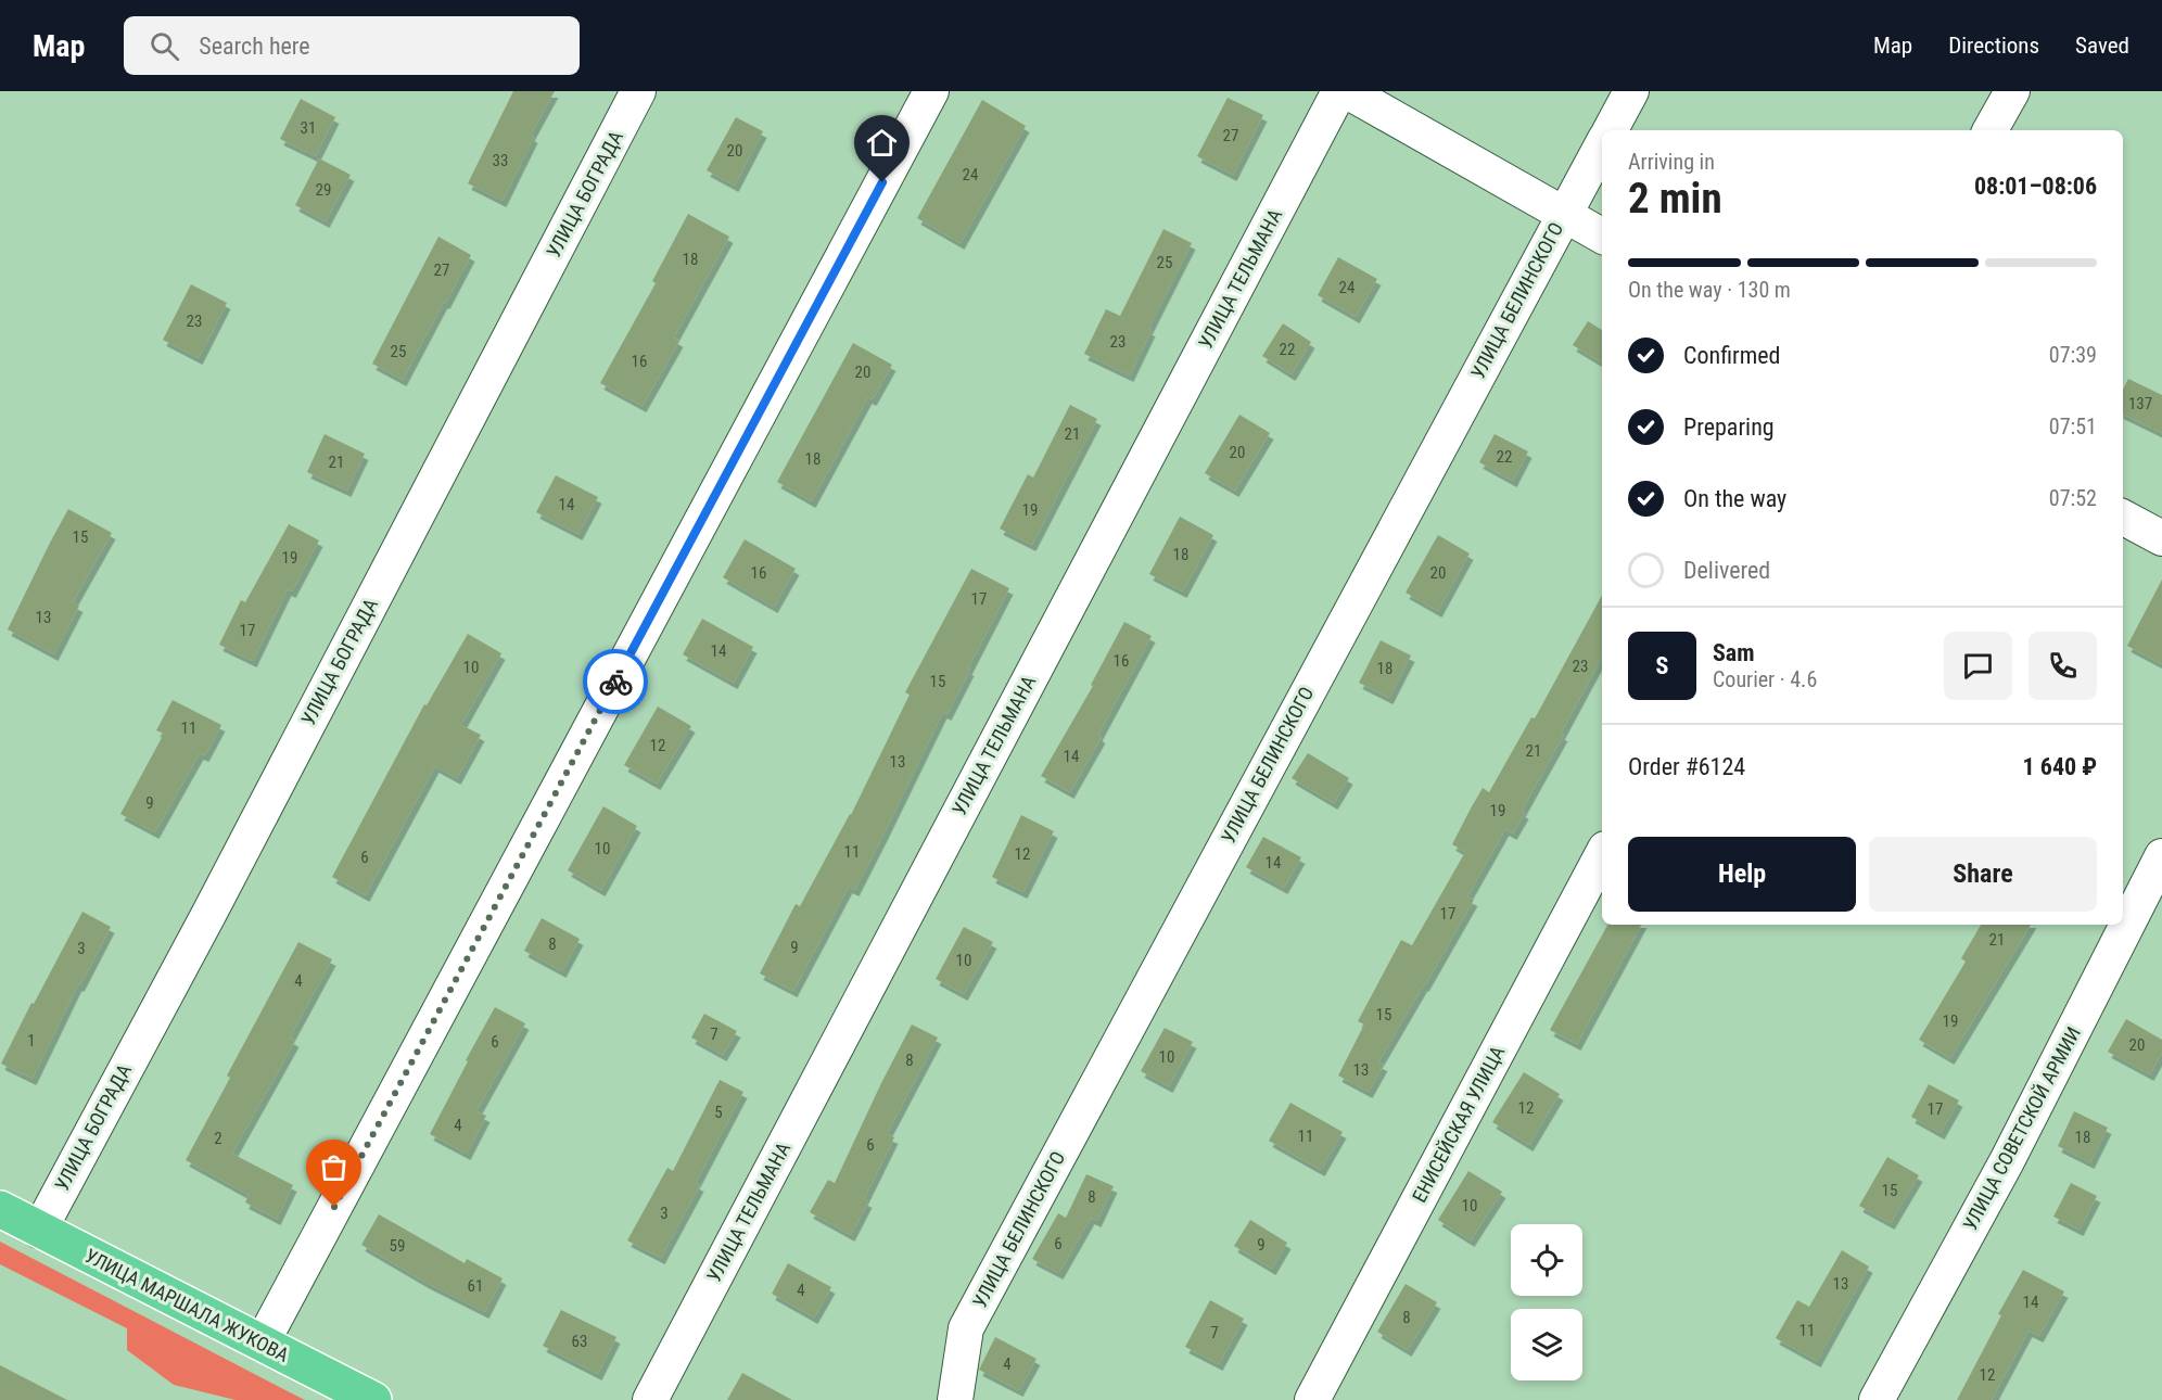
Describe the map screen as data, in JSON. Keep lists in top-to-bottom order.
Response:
{
  "streets": {
    "main road": ["УЛИЦА МАРШАЛА ЖУКОВА"],
    "street": [
      "УЛИЦА БОГРАДА",
      "УЛИЦА ТЕЛЬМАНА",
      "УЛИЦА БЕЛИНСКОГО",
      "ЕНИСЕЙСКАЯ УЛИЦА",
      "УЛИЦА СОВЕТСКОЙ АРМИИ"
    ]
  },
  "crossings": [
    ["УЛИЦА БОГРАДА", "УЛИЦА МАРШАЛА ЖУКОВА"]
  ],
  "house_numbers": [
    "31",
    "27",
    "20",
    "33",
    "24",
    "29",
    "18",
    "25",
    "27",
    "24",
    "23",
    "23",
    "22",
    "25",
    "16",
    "20",
    "137",
    "21",
    "20",
    "22",
    "18",
    "21",
    "14",
    "19",
    "15",
    "18",
    "19",
    "16",
    "20",
    "17",
    "13",
    "17",
    "14",
    "16",
    "23",
    "10",
    "18",
    "15",
    "11",
    "12",
    "21",
    "14",
    "13",
    "9",
    "19",
    "10",
    "11",
    "12",
    "6",
    "14",
    "17",
    "21",
    "8",
    "9",
    "3",
    "10",
    "4",
    "15",
    "19",
    "7",
    "1",
    "6",
    "20",
    "10",
    "8",
    "13",
    "12",
    "17",
    "5",
    "4",
    "11",
    "18",
    "2",
    "6",
    "15",
    "8",
    "10",
    "3",
    "6",
    "9",
    "59",
    "13",
    "61",
    "4",
    "14",
    "8",
    "11",
    "7",
    "63",
    "4",
    "12"
  ],
  "page": {
    "header": "Map",
    "search": "Search here",
    "nav": ["Map", "Directions", "Saved"],
    "heading": ["2 min", "Arriving in", "08:01–08:06"],
    "panel": [
      "Sam",
      "Courier · 4.6",
      "Order #6124",
      "1 640 ₽"
    ],
    "bar": "On the way · 130 m",
    "list": [
      ["Confirmed", "07:39"],
      ["Preparing", "07:51"],
      ["On the way", "07:52"],
      "Delivered"
    ],
    "round": "S",
    "buttons": ["Help", "Share"]
  }
}
